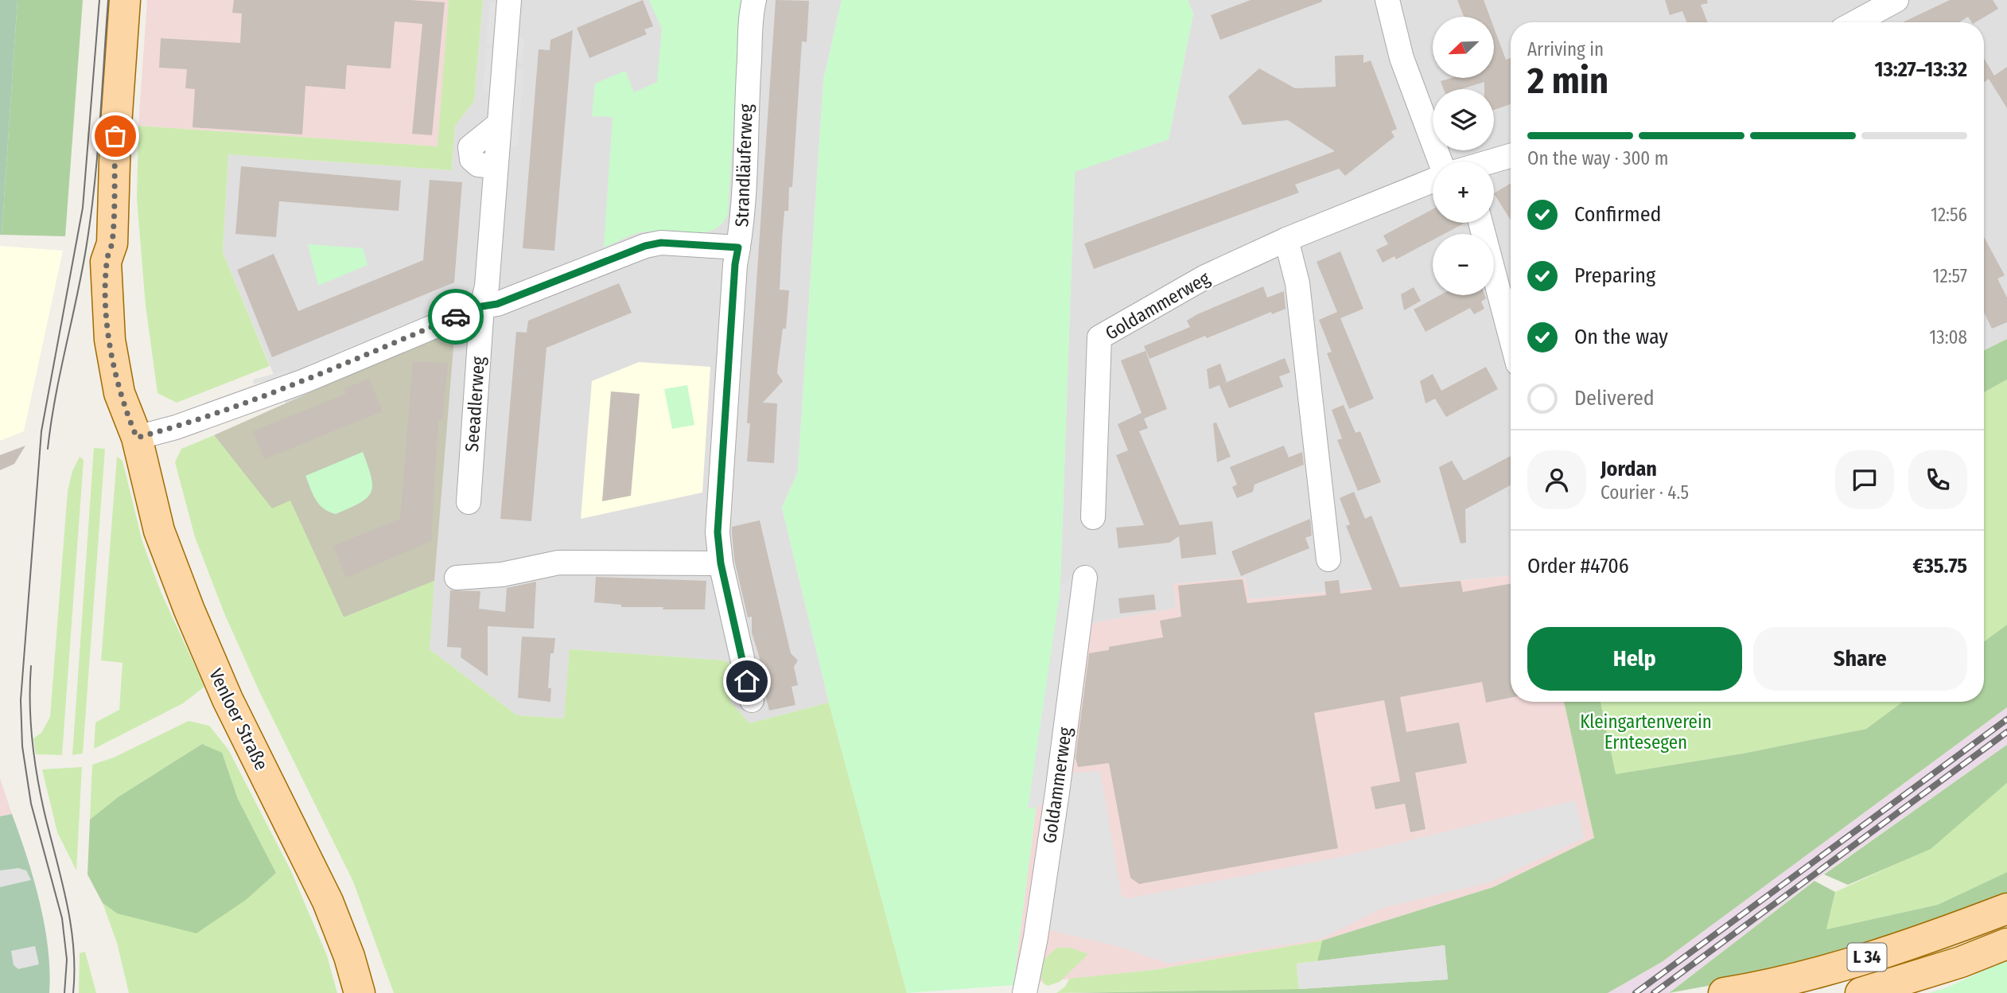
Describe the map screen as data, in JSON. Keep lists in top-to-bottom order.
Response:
{
  "streets": {
    "main road": ["Venloer Straße", "L 34"],
    "street": ["Strandläuferweg", "Goldammerweg", "Seeadlerweg"]
  },
  "parks": ["Kleingartenverein Erntesegen"],
  "north": "bottom left",
  "page": {
    "map_buttons": ["+", "−"],
    "heading": ["2 min", "Arriving in", "13:27–13:32"],
    "panel": [
      "Jordan",
      "Courier · 4.5",
      "Order #4706",
      "€35.75"
    ],
    "bar": "On the way · 300 m",
    "list": [
      ["Confirmed", "12:56"],
      ["Preparing", "12:57"],
      ["On the way", "13:08"],
      "Delivered"
    ],
    "buttons": ["Help", "Share"]
  }
}
